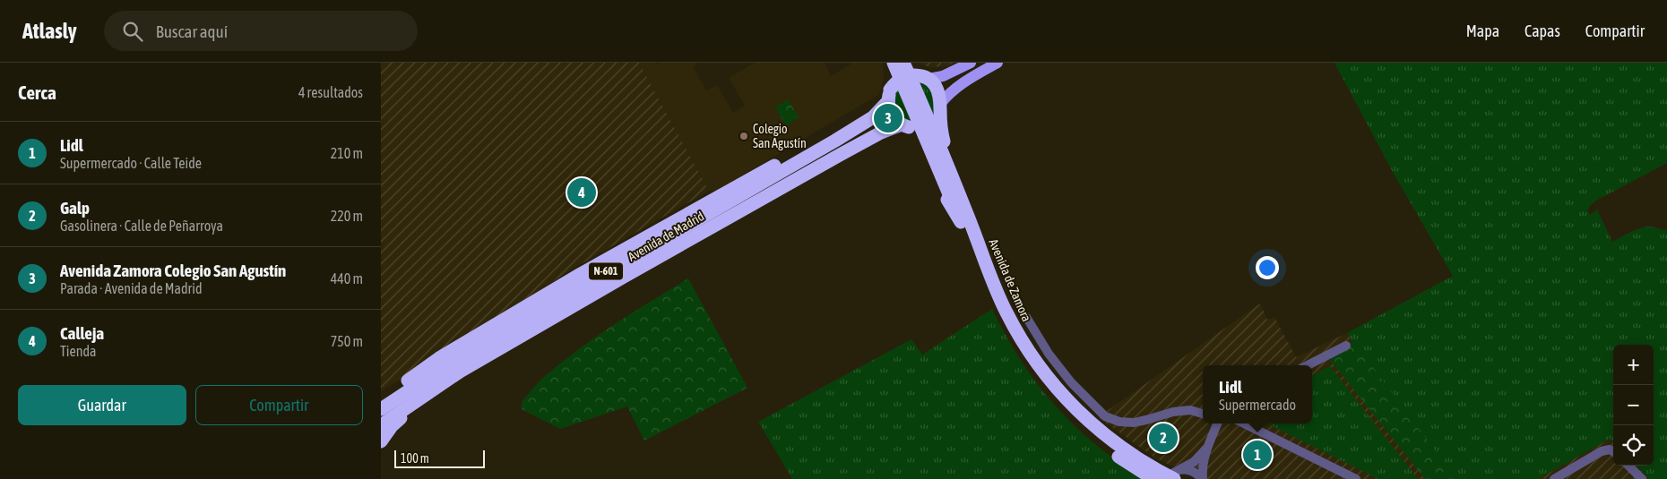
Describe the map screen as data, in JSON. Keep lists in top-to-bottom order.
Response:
{
  "streets": {
    "highway": ["Avenida de Madrid", "N-601", "Avenida de Zamora"]
  },
  "crossings": [
    ["Avenida de Madrid", "Avenida de Zamora"]
  ],
  "places": ["Colegio San Agustín"],
  "scale_bar": "100 m",
  "page": {
    "header": "Atlasly",
    "search": "Buscar aquí",
    "nav": ["Mapa", "Capas", "Compartir"],
    "heading": ["Cerca", "4 resultados"],
    "pins": [
      "3",
      "4",
      "2",
      "1"
    ],
    "list": [
      {
        "mark": "1",
        "name": "Lidl",
        "note": "Supermercado · Calle Teide",
        "value": "210 m"
      },
      {
        "mark": "2",
        "name": "Galp",
        "note": "Gasolinera · Calle de Peñarroya",
        "value": "220 m"
      },
      {
        "mark": "3",
        "name": "Avenida Zamora Colegio San Agustín",
        "note": "Parada · Avenida de Madrid",
        "value": "440 m"
      },
      {
        "mark": "4",
        "name": "Calleja",
        "note": "Tienda",
        "value": "750 m"
      }
    ],
    "map_buttons": ["+", "−"],
    "popup": ["Lidl", "Supermercado"],
    "buttons": ["Guardar", "Compartir"],
    "scale": "100 m"
  }
}
